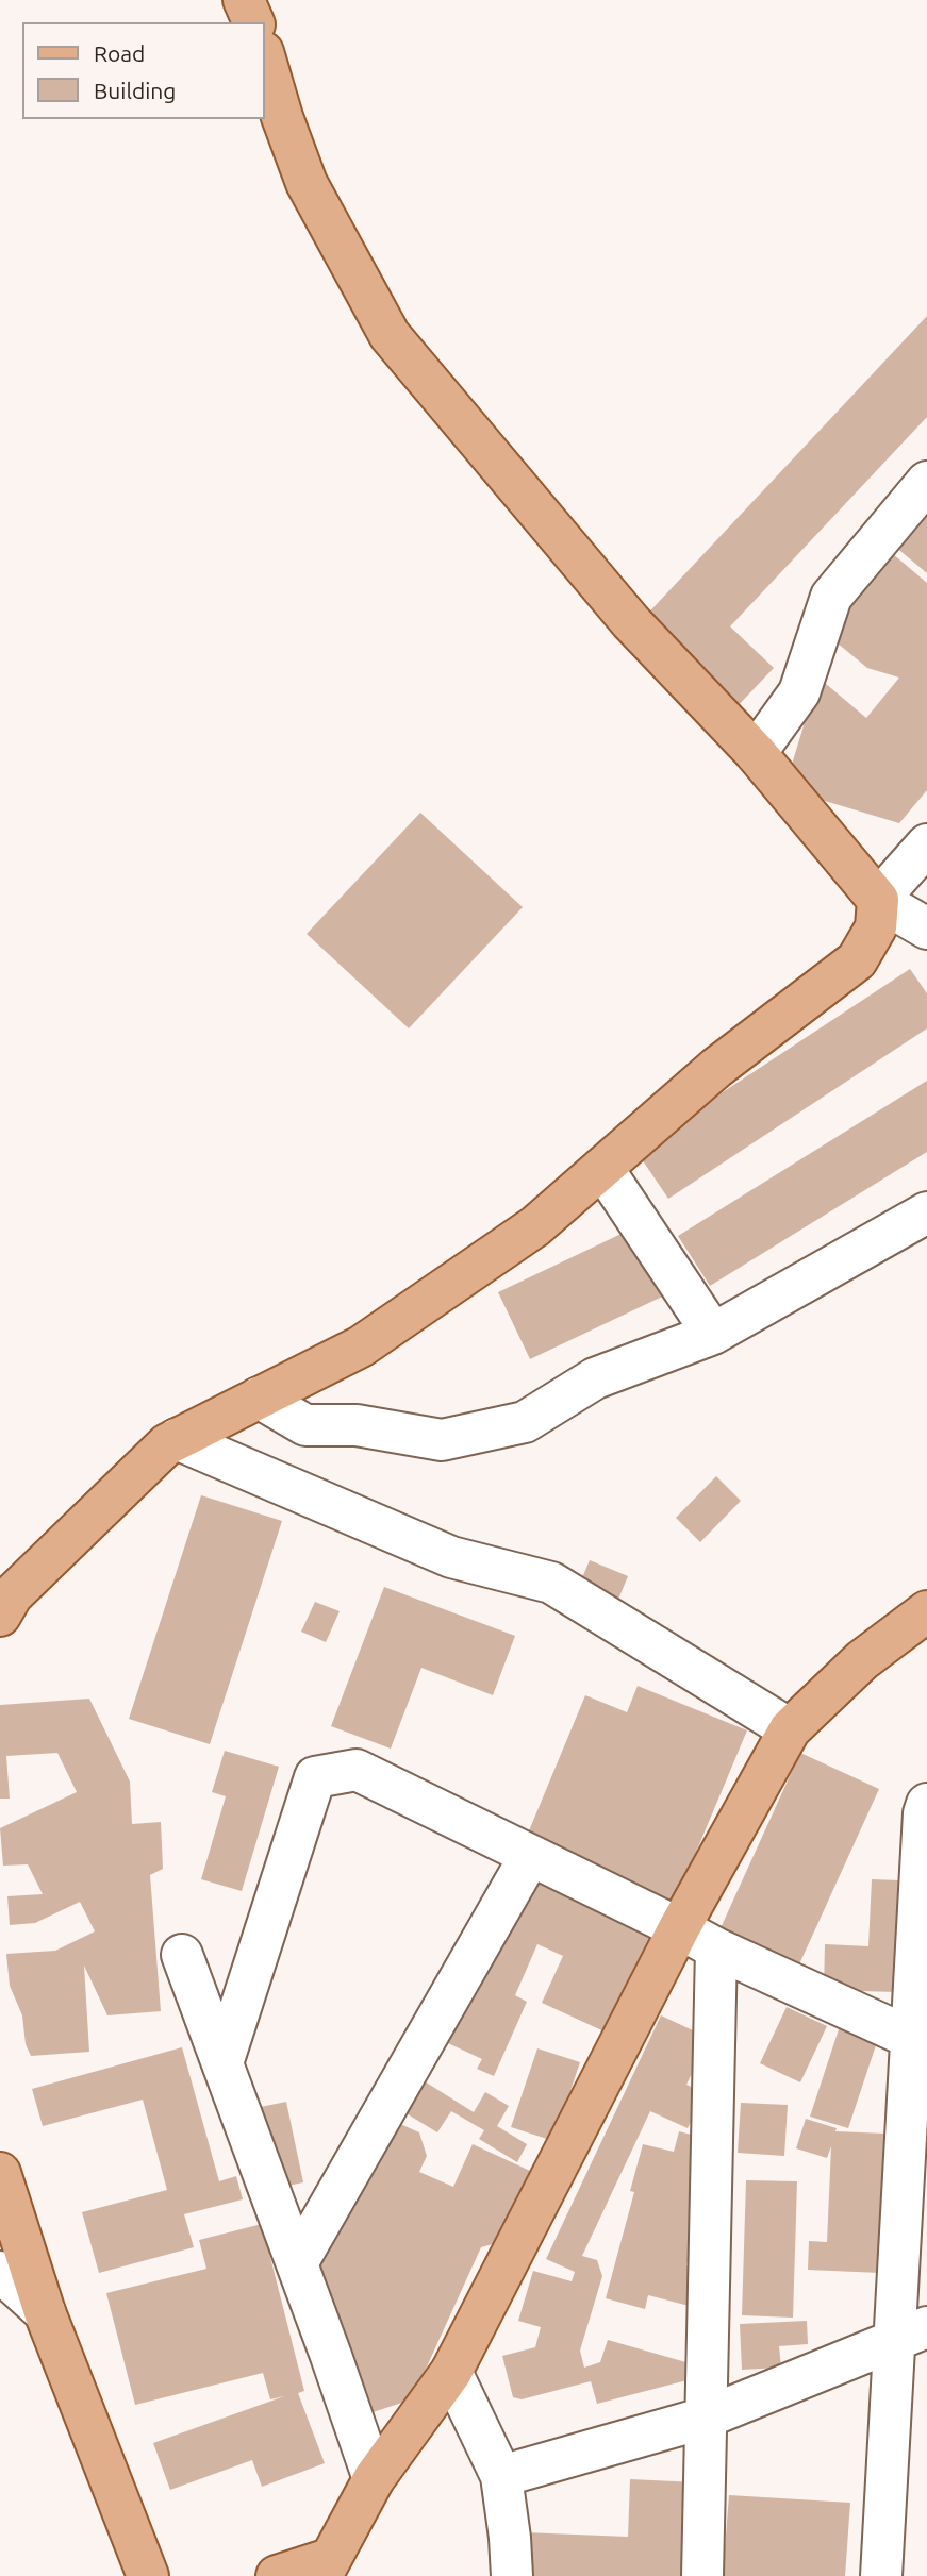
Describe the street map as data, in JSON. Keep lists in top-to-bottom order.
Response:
{
  "legend": ["Road", "Building"]
}
